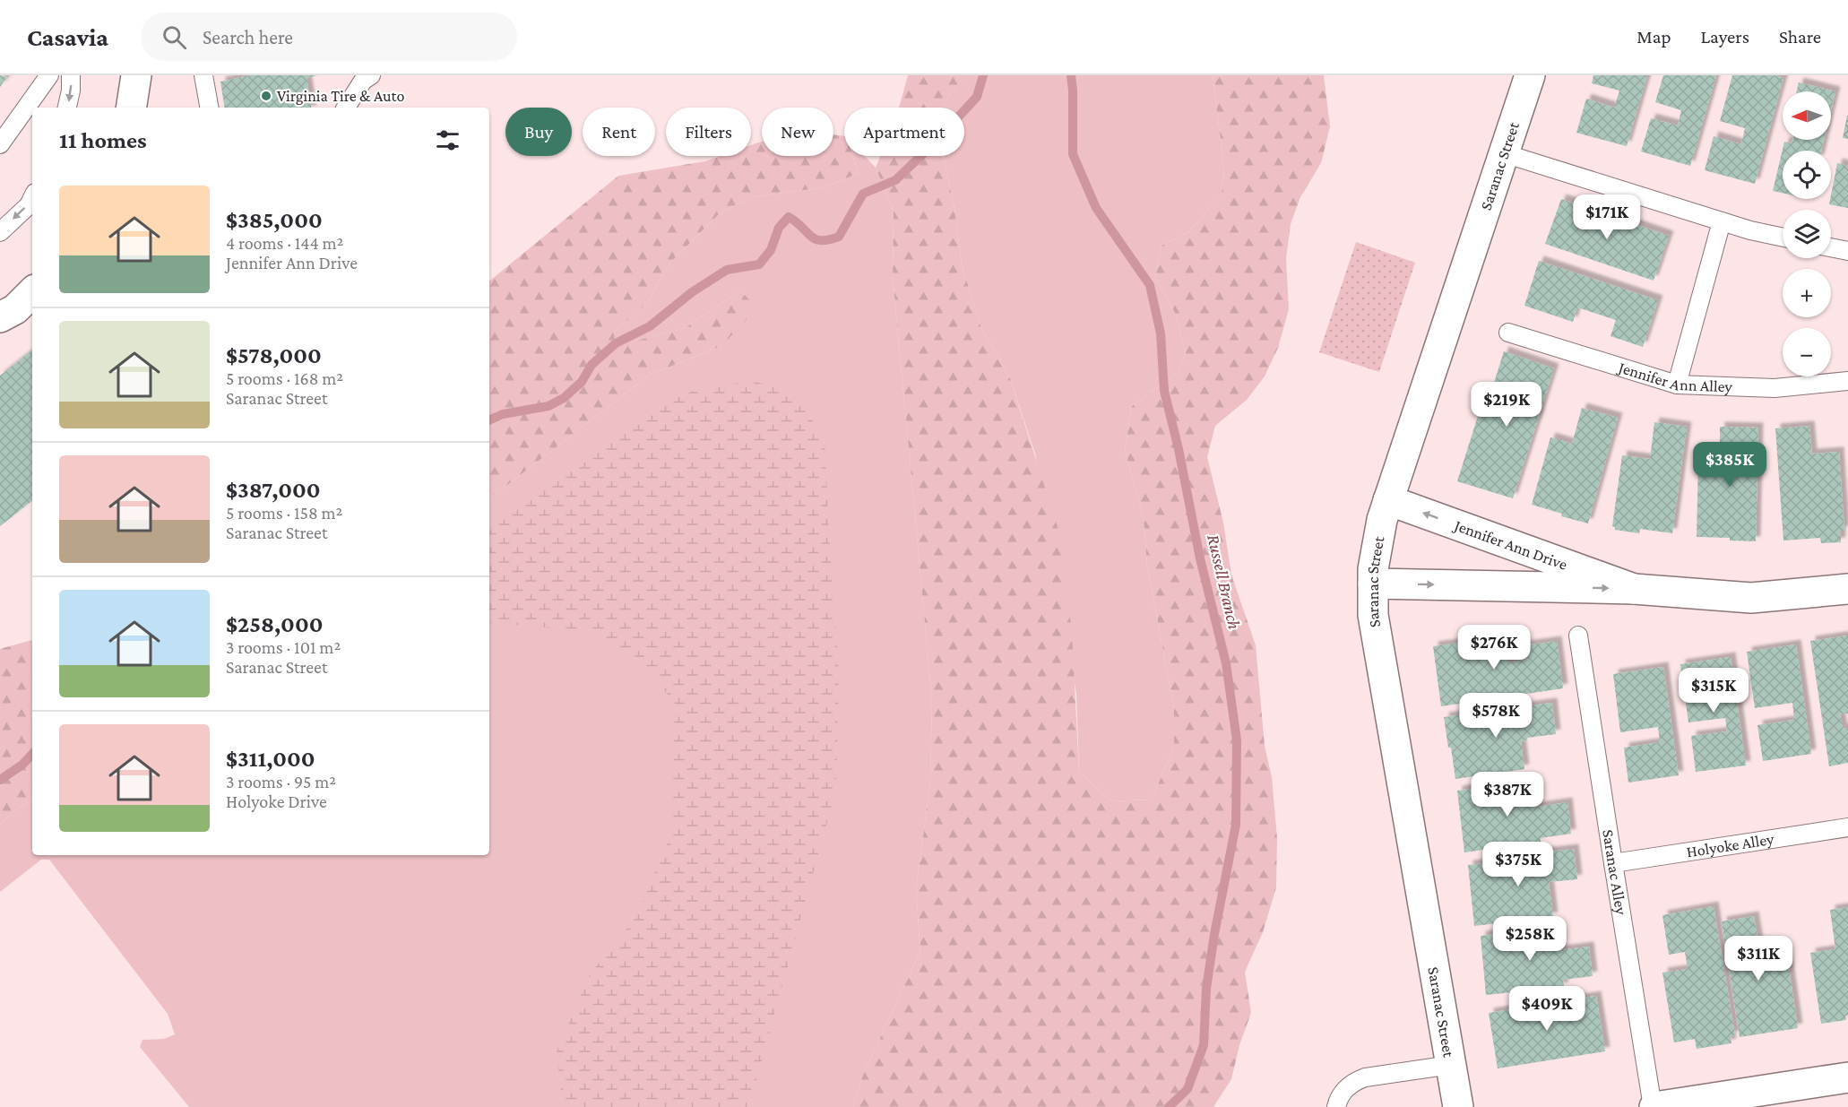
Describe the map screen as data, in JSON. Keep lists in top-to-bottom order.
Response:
{
  "streets": {
    "street": ["Saranac Street", "Jennifer Ann Drive"],
    "lane": ["Jennifer Ann Alley", "Holyoke Alley", "Saranac Alley"]
  },
  "crossings": [
    ["Saranac Street", "Jennifer Ann Drive"],
    ["Holyoke Alley", "Saranac Alley"]
  ],
  "water": ["Russell Branch"],
  "places": ["Virginia Tire & Auto"],
  "north": "left",
  "page": {
    "header": "Casavia",
    "search": "Search here",
    "nav": ["Map", "Layers", "Share"],
    "map_buttons": ["+", "−"],
    "chip": [
      "Buy",
      "Rent",
      "Filters",
      "New",
      "Apartment"
    ],
    "heading": "11 homes",
    "list": [
      {
        "name": "$385,000",
        "note": "4 rooms · 144 m² · Jennifer Ann Drive"
      },
      {
        "name": "$578,000",
        "note": "5 rooms · 168 m² · Saranac Street"
      },
      {
        "name": "$387,000",
        "note": "5 rooms · 158 m² · Saranac Street"
      },
      {
        "name": "$258,000",
        "note": "3 rooms · 101 m² · Saranac Street"
      },
      {
        "name": "$311,000",
        "note": "3 rooms · 95 m² · Holyoke Drive"
      }
    ],
    "price": [
      "$171K",
      "$219K",
      "$385K",
      "$276K",
      "$315K",
      "$578K",
      "$387K",
      "$375K",
      "$258K",
      "$311K",
      "$409K"
    ]
  }
}
